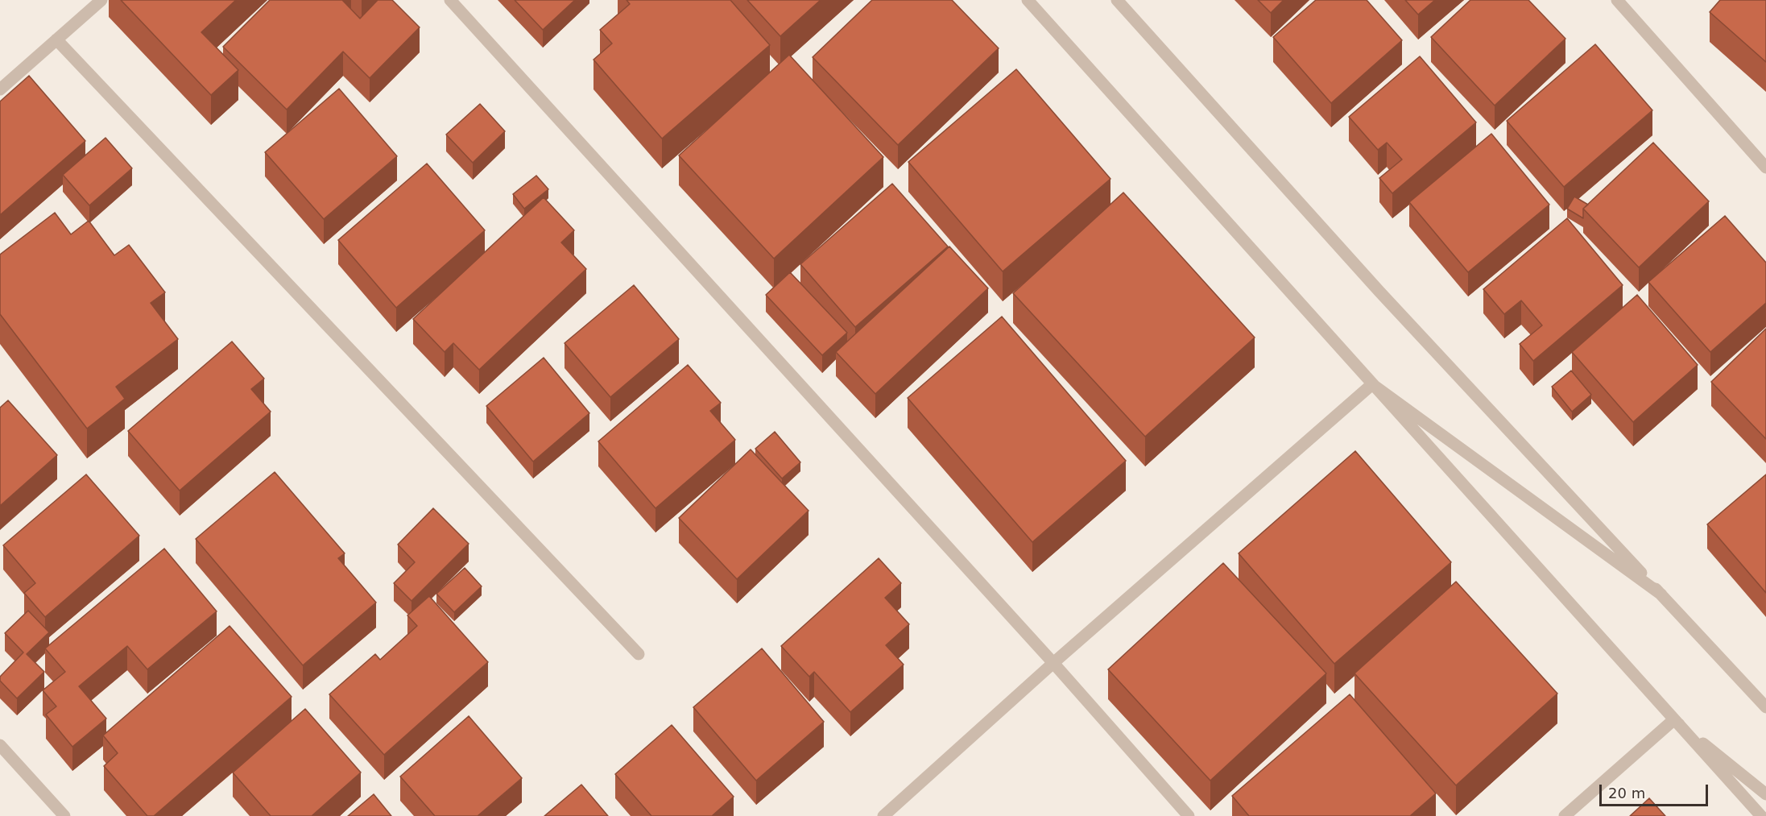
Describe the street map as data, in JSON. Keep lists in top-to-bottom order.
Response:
{
  "scale_bar": "20 m"
}
